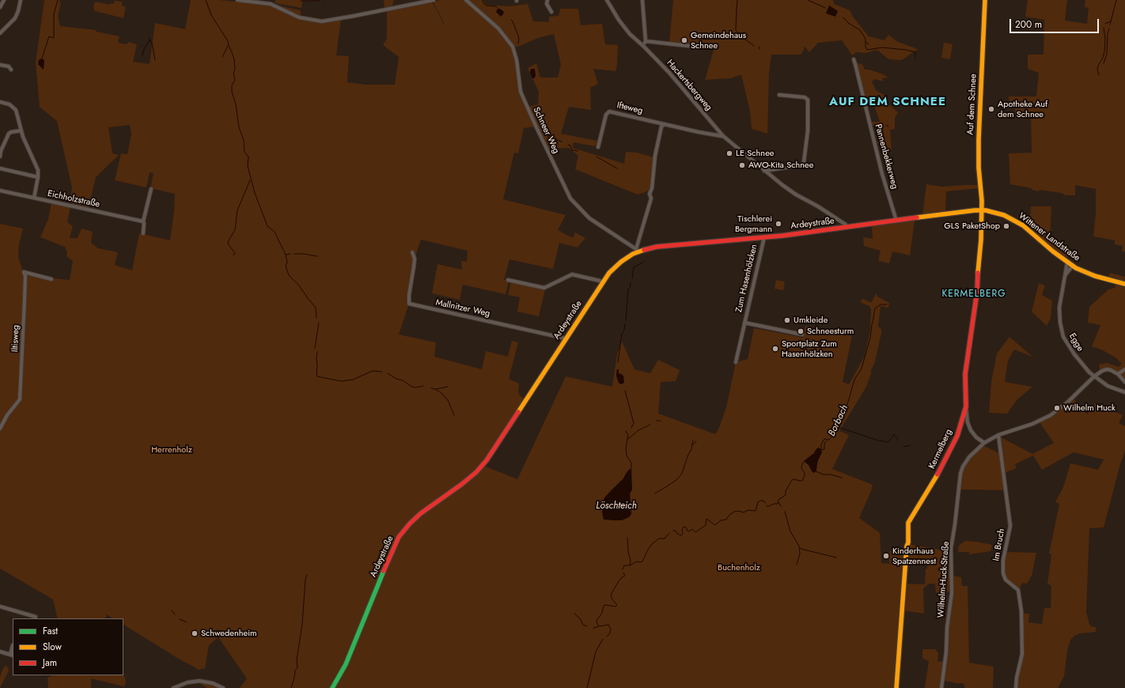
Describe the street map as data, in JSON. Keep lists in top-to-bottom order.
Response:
{
  "streets": {
    "main road": [
      "Auf dem Schnee",
      "Ardeystraße",
      "Wittener Landstraße",
      "Kermelberg"
    ],
    "street": [
      "Hackertsbergweg",
      "Ifteweg",
      "Schneer Weg",
      "Pannenbekkerweg",
      "Eichholzstraße",
      "Zum Hasenhölzken",
      "Mallnitzer Weg",
      "Iltisweg",
      "Egge",
      "Im Bruch",
      "Wilhelm-Huck-Straße"
    ]
  },
  "crossings": [
    ["Hackertsbergweg", "Ardeystraße"],
    ["Auf dem Schnee", "Ardeystraße"],
    ["Auf dem Schnee", "Wittener Landstraße"],
    ["Auf dem Schnee", "Kermelberg"],
    ["Schneer Weg", "Ardeystraße"],
    ["Pannenbekkerweg", "Ardeystraße"],
    ["Ardeystraße", "Wittener Landstraße"],
    ["Ardeystraße", "Zum Hasenhölzken"],
    ["Ardeystraße", "Mallnitzer Weg"],
    ["Ardeystraße", "Kermelberg"],
    ["Wittener Landstraße", "Egge"],
    ["Wittener Landstraße", "Kermelberg"],
    ["Egge", "Wilhelm-Huck-Straße"],
    ["Im Bruch", "Wilhelm-Huck-Straße"]
  ],
  "districts": ["AUF DEM SCHNEE", "KERMELBERG"],
  "water": ["Borbach", "Löschteich"],
  "parks": ["Herrenholz", "Buchenholz"],
  "places": [
    "Gemeindehaus Schnee",
    "Apotheke Auf dem Schnee",
    "LE Schnee",
    "AWO-Kita Schnee",
    "Tischlerei Bergmann",
    "GLS PaketShop",
    "Umkleide",
    "Schneesturm",
    "Sportplatz Zum Hasenhölzken",
    "Wilhelm Huck",
    "Kinderhaus Spatzennest",
    "Schwedenheim"
  ],
  "legend": ["Fast", "Slow", "Jam"],
  "scale_bar": "200 m"
}
